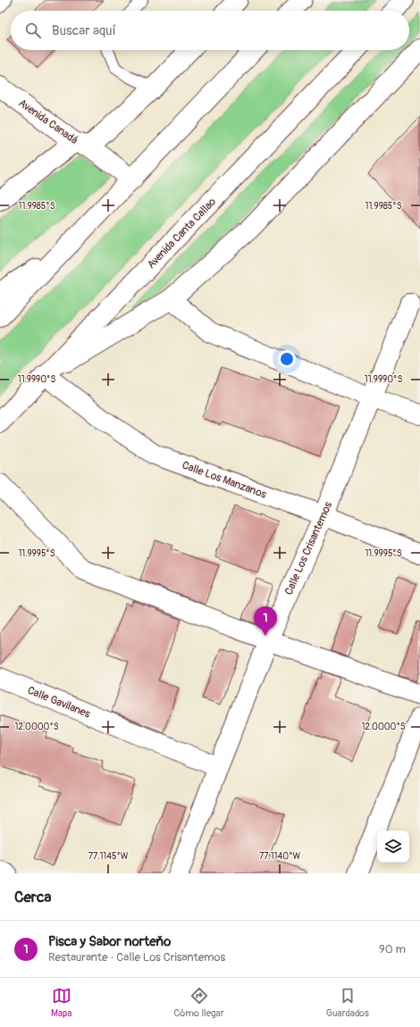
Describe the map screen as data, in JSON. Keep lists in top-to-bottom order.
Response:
{
  "streets": {
    "main road": [
      "Avenida Canadá",
      "Avenida Canta Callao",
      "Calle Los Manzanos",
      "Calle Los Crisantemos",
      "Calle Gavilanes"
    ]
  },
  "crossings": [
    ["Avenida Canta Callao", "Calle Los Manzanos"],
    ["Calle Los Manzanos", "Calle Los Crisantemos"],
    ["Calle Los Crisantemos", "Calle Gavilanes"]
  ],
  "page": {
    "search": "Buscar aquí",
    "pins": "1",
    "heading": "Cerca",
    "list": [
      {
        "mark": "1",
        "name": "Pisca y Sabor norteňo",
        "note": "Restaurante · Calle Los Crisantemos",
        "value": "90 m"
      }
    ],
    "nav": ["Mapa", "Cómo llegar", "Guardados"]
  },
  "coordinates": [
    "11.9985°S",
    "11.9990°S",
    "11.9995°S",
    "12.0000°S",
    "77.1145°W",
    "77.1140°W"
  ]
}
